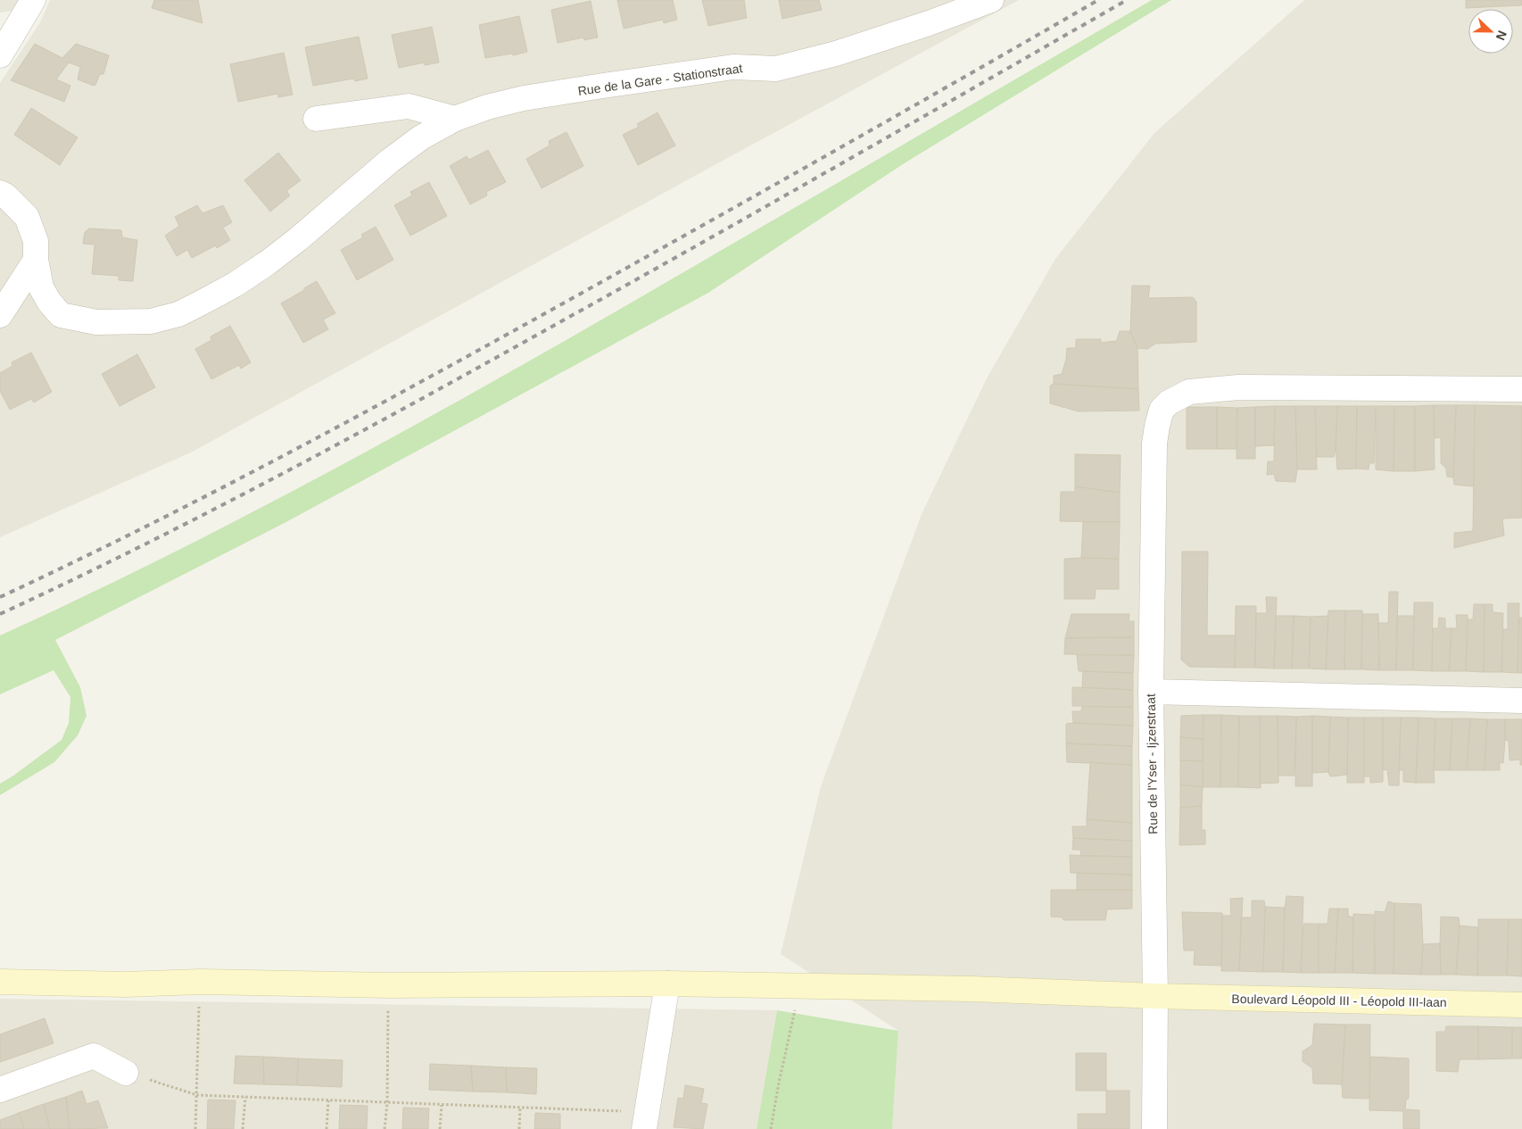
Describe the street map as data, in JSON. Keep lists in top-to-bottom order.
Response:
{
  "streets": {
    "main road": ["Boulevard Léopold III - Léopold III-laan"],
    "street": ["Rue de la Gare - Stationstraat", "Rue de l'Yser - Ijzerstraat"]
  },
  "crossings": [
    ["Rue de l'Yser - Ijzerstraat", "Boulevard Léopold III - Léopold III-laan"]
  ],
  "north": "right"
}
